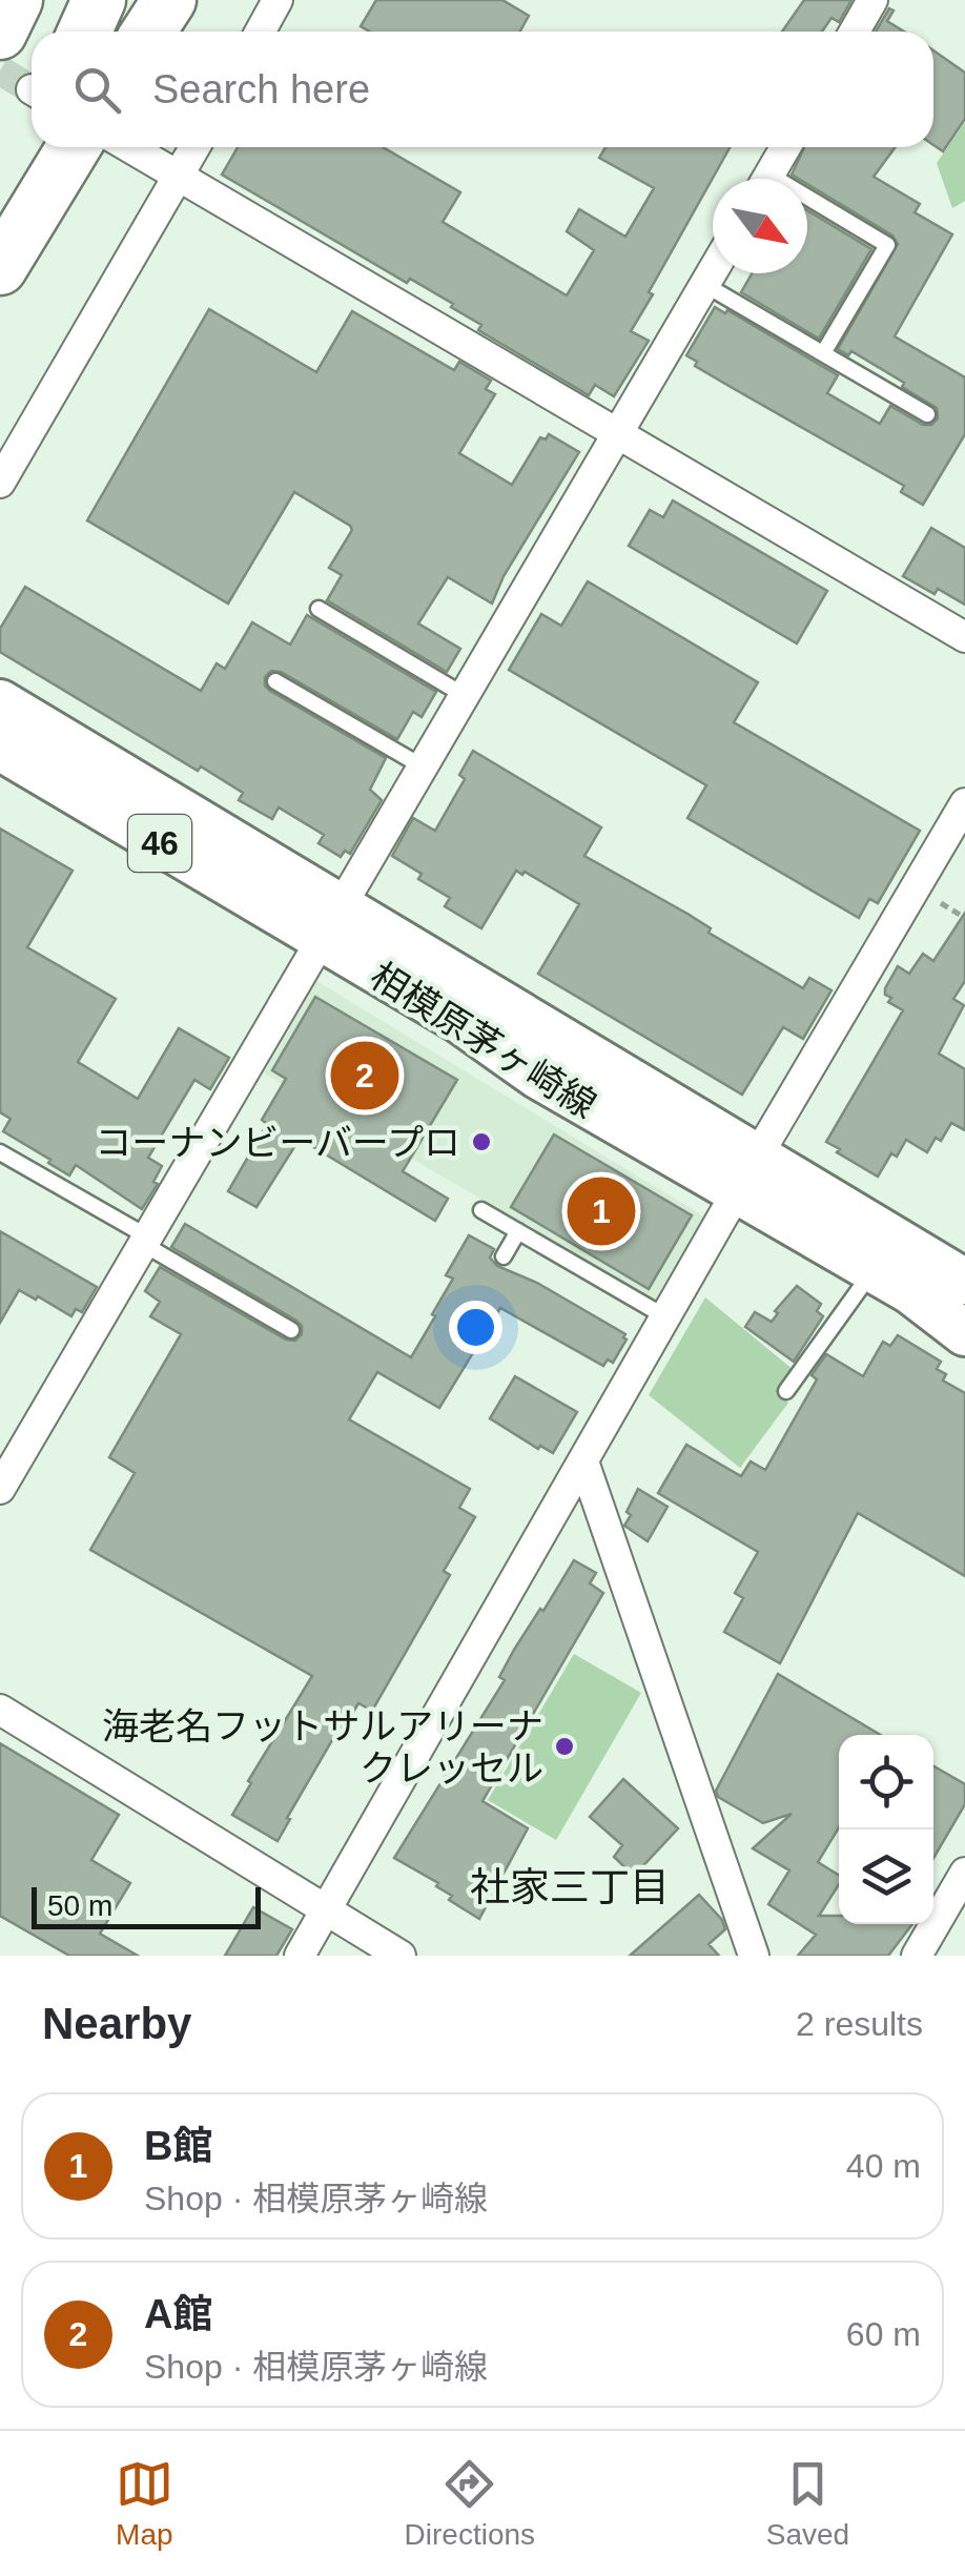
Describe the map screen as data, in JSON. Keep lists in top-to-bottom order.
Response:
{
  "streets": {
    "main road": ["46", "相模原茅ヶ崎線"]
  },
  "districts": ["社家三丁目"],
  "places": ["コーナンビーバープロ", "海老名フットサルアリーナ クレッセル"],
  "scale_bar": "50 m",
  "north": "bottom right",
  "page": {
    "search": "Search here",
    "pins": ["2", "1"],
    "scale": "50 m",
    "heading": ["Nearby", "2 results"],
    "list": [
      {
        "mark": "1",
        "name": "B館",
        "note": "Shop · 相模原茅ヶ崎線",
        "value": "40 m"
      },
      {
        "mark": "2",
        "name": "A館",
        "note": "Shop · 相模原茅ヶ崎線",
        "value": "60 m"
      }
    ],
    "nav": ["Map", "Directions", "Saved"]
  }
}
